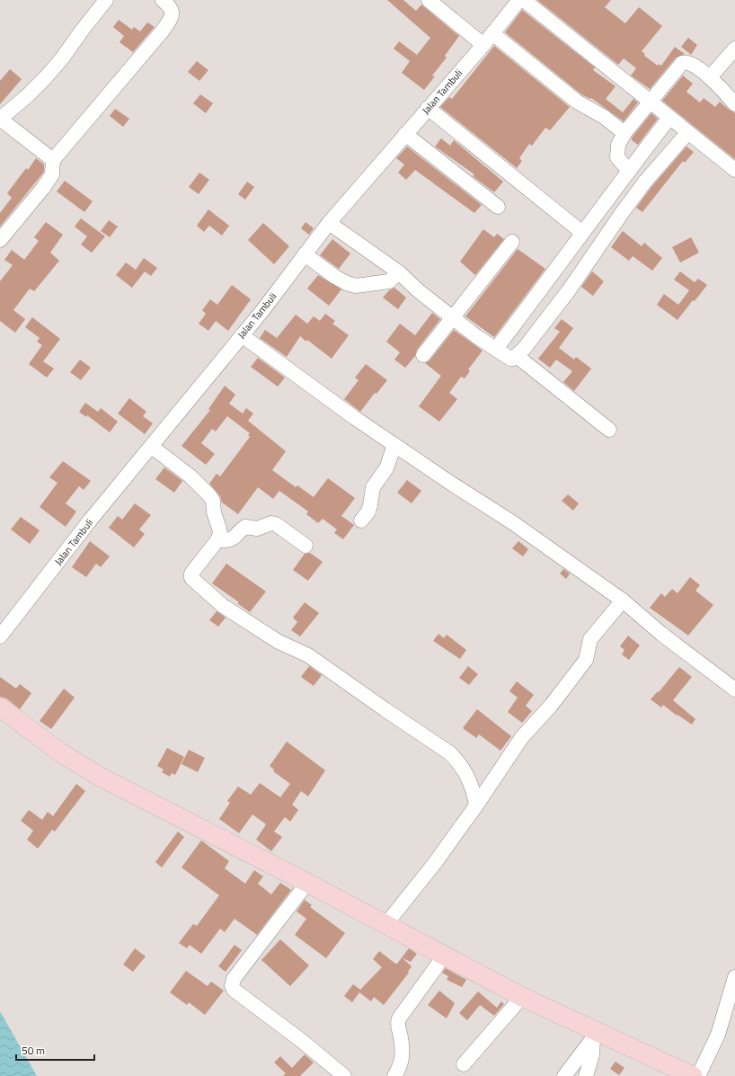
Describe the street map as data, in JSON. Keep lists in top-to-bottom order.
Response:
{
  "streets": {
    "street": ["Jalan Tambuli"]
  },
  "scale_bar": "50 m"
}
